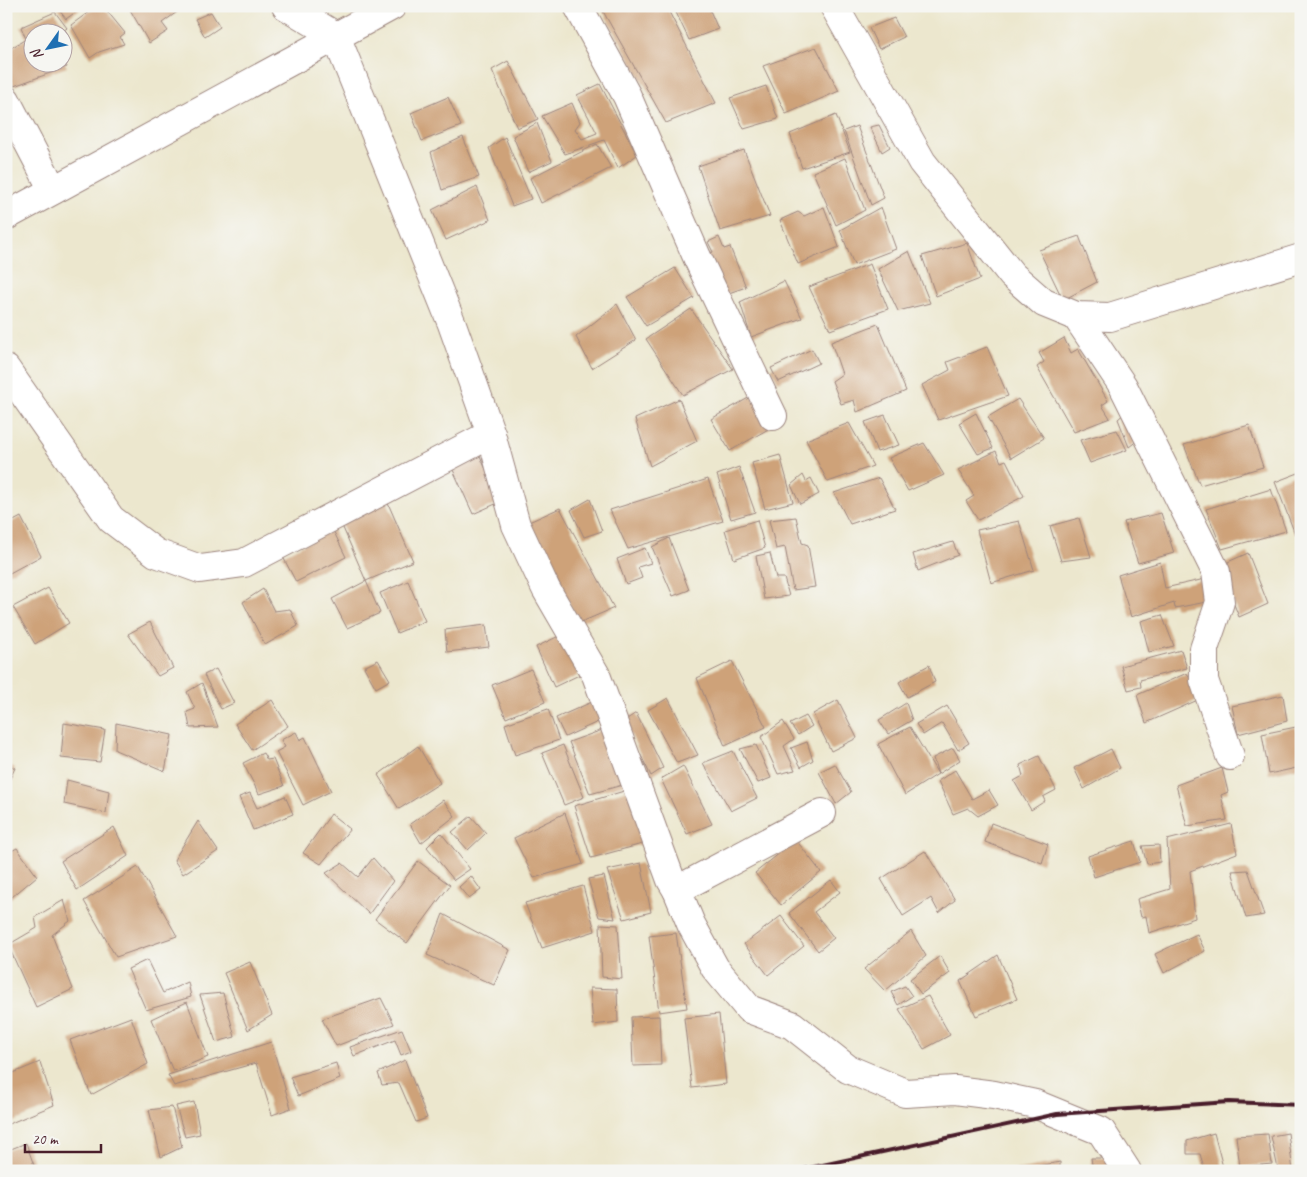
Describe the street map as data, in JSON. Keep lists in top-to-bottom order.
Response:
{
  "scale_bar": "20 m",
  "north": "bottom left"
}
